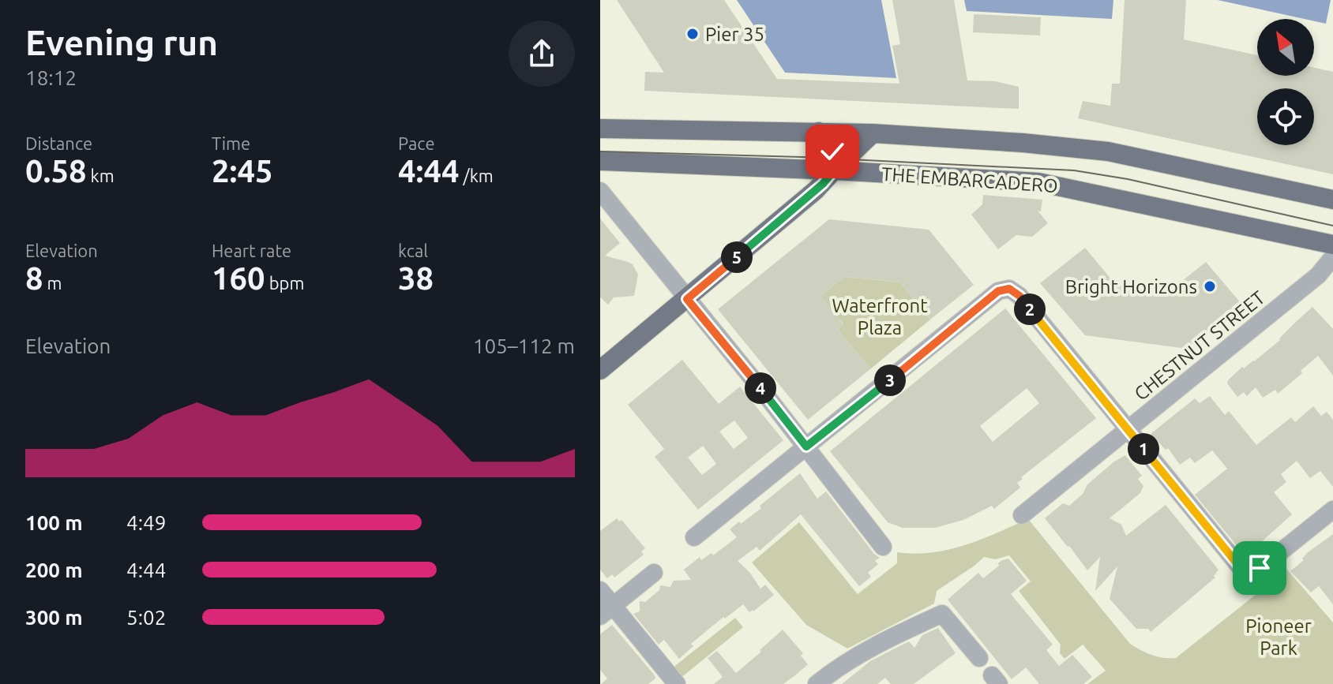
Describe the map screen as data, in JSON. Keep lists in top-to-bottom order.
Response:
{
  "streets": {
    "main road": ["THE EMBARCADERO"],
    "street": ["CHESTNUT STREET"]
  },
  "parks": ["Waterfront Plaza", "Pioneer Park"],
  "places": ["Pier 35", "Bright Horizons"],
  "north": "top left",
  "page": {
    "heading": ["Evening run", "18:12"],
    "stats": [
      ["Distance", "0.58 km"],
      ["Time", "2:45"],
      ["Pace", "4:44 /km"],
      ["Elevation", "8 m"],
      ["Heart rate", "160 bpm"],
      ["kcal", "38"]
    ],
    "pins": [
      "5",
      "2",
      "3",
      "4",
      "1"
    ],
    "chart": ["Elevation", "105–112 m"],
    "list": [
      {
        "name": "100 m",
        "note": "4:49"
      },
      {
        "name": "200 m",
        "note": "4:44"
      },
      {
        "name": "300 m",
        "note": "5:02"
      }
    ]
  }
}
